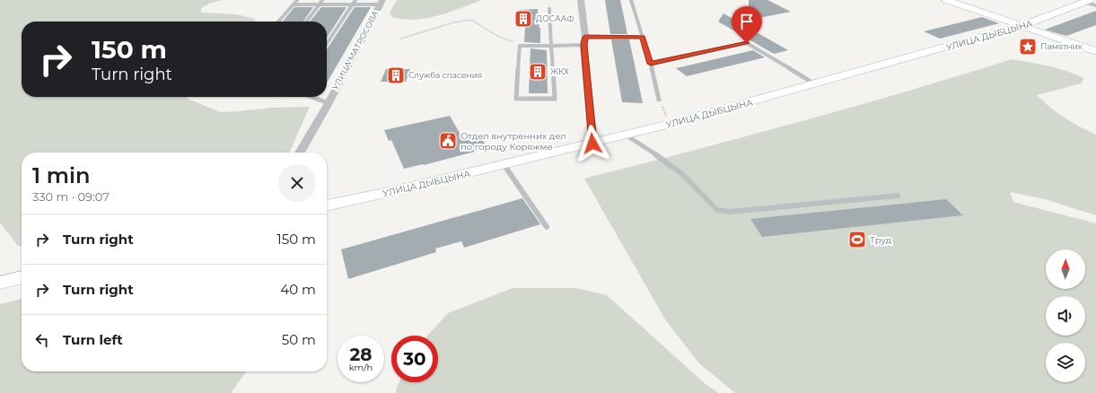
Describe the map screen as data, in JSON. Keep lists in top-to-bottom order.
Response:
{
  "streets": {
    "street": ["УЛИЦА ДЫБЦЫНА", "УЛИЦА МАТРОСОВА"]
  },
  "places": {
    "building": ["ДОСААФ", "ЖКХ", "Служба спасения"],
    "place": ["Памятник"],
    "public building": ["Отдел внутренних дел по городу Коряжме"],
    "sports": ["Труд"]
  },
  "north": "top",
  "page": {
    "turn": ["150 m", "Turn right"],
    "heading": ["1 min", "330 m · 09:07"],
    "list": [
      {
        "name": "Turn right",
        "value": "150 m"
      },
      {
        "name": "Turn right",
        "value": "40 m"
      },
      {
        "name": "Turn left",
        "value": "50 m"
      }
    ],
    "speed": "28 km/h",
    "limit": "30"
  }
}
